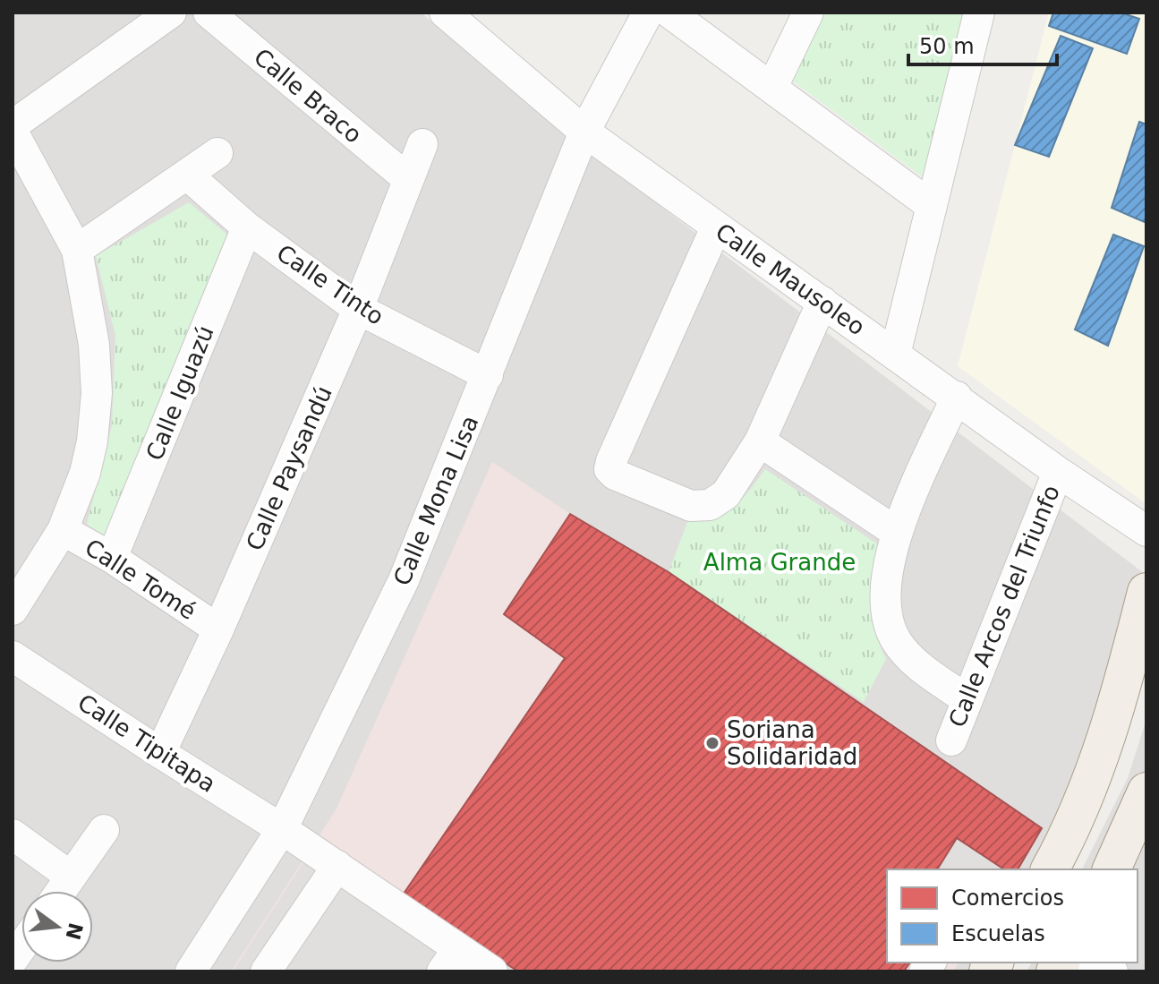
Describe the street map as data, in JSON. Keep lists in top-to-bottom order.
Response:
{
  "streets": {
    "street": [
      "Calle Braco",
      "Calle Mausoleo",
      "Calle Tinto",
      "Calle Iguazú",
      "Calle Paysandú",
      "Calle Mona Lisa",
      "Calle Tomé",
      "Calle Arcos del Triunfo",
      "Calle Tipitapa"
    ]
  },
  "crossings": [
    ["Calle Braco", "Calle Paysandú"],
    ["Calle Mausoleo", "Calle Mona Lisa"],
    ["Calle Mausoleo", "Calle Arcos del Triunfo"],
    ["Calle Tinto", "Calle Iguazú"],
    ["Calle Tinto", "Calle Paysandú"],
    ["Calle Tinto", "Calle Mona Lisa"],
    ["Calle Iguazú", "Calle Tomé"],
    ["Calle Paysandú", "Calle Tomé"],
    ["Calle Paysandú", "Calle Tipitapa"],
    ["Calle Mona Lisa", "Calle Tipitapa"]
  ],
  "parks": ["Alma Grande"],
  "places": ["Soriana Solidaridad"],
  "legend": ["Comercios", "Escuelas"],
  "scale_bar": "50 m",
  "north": "right"
}
